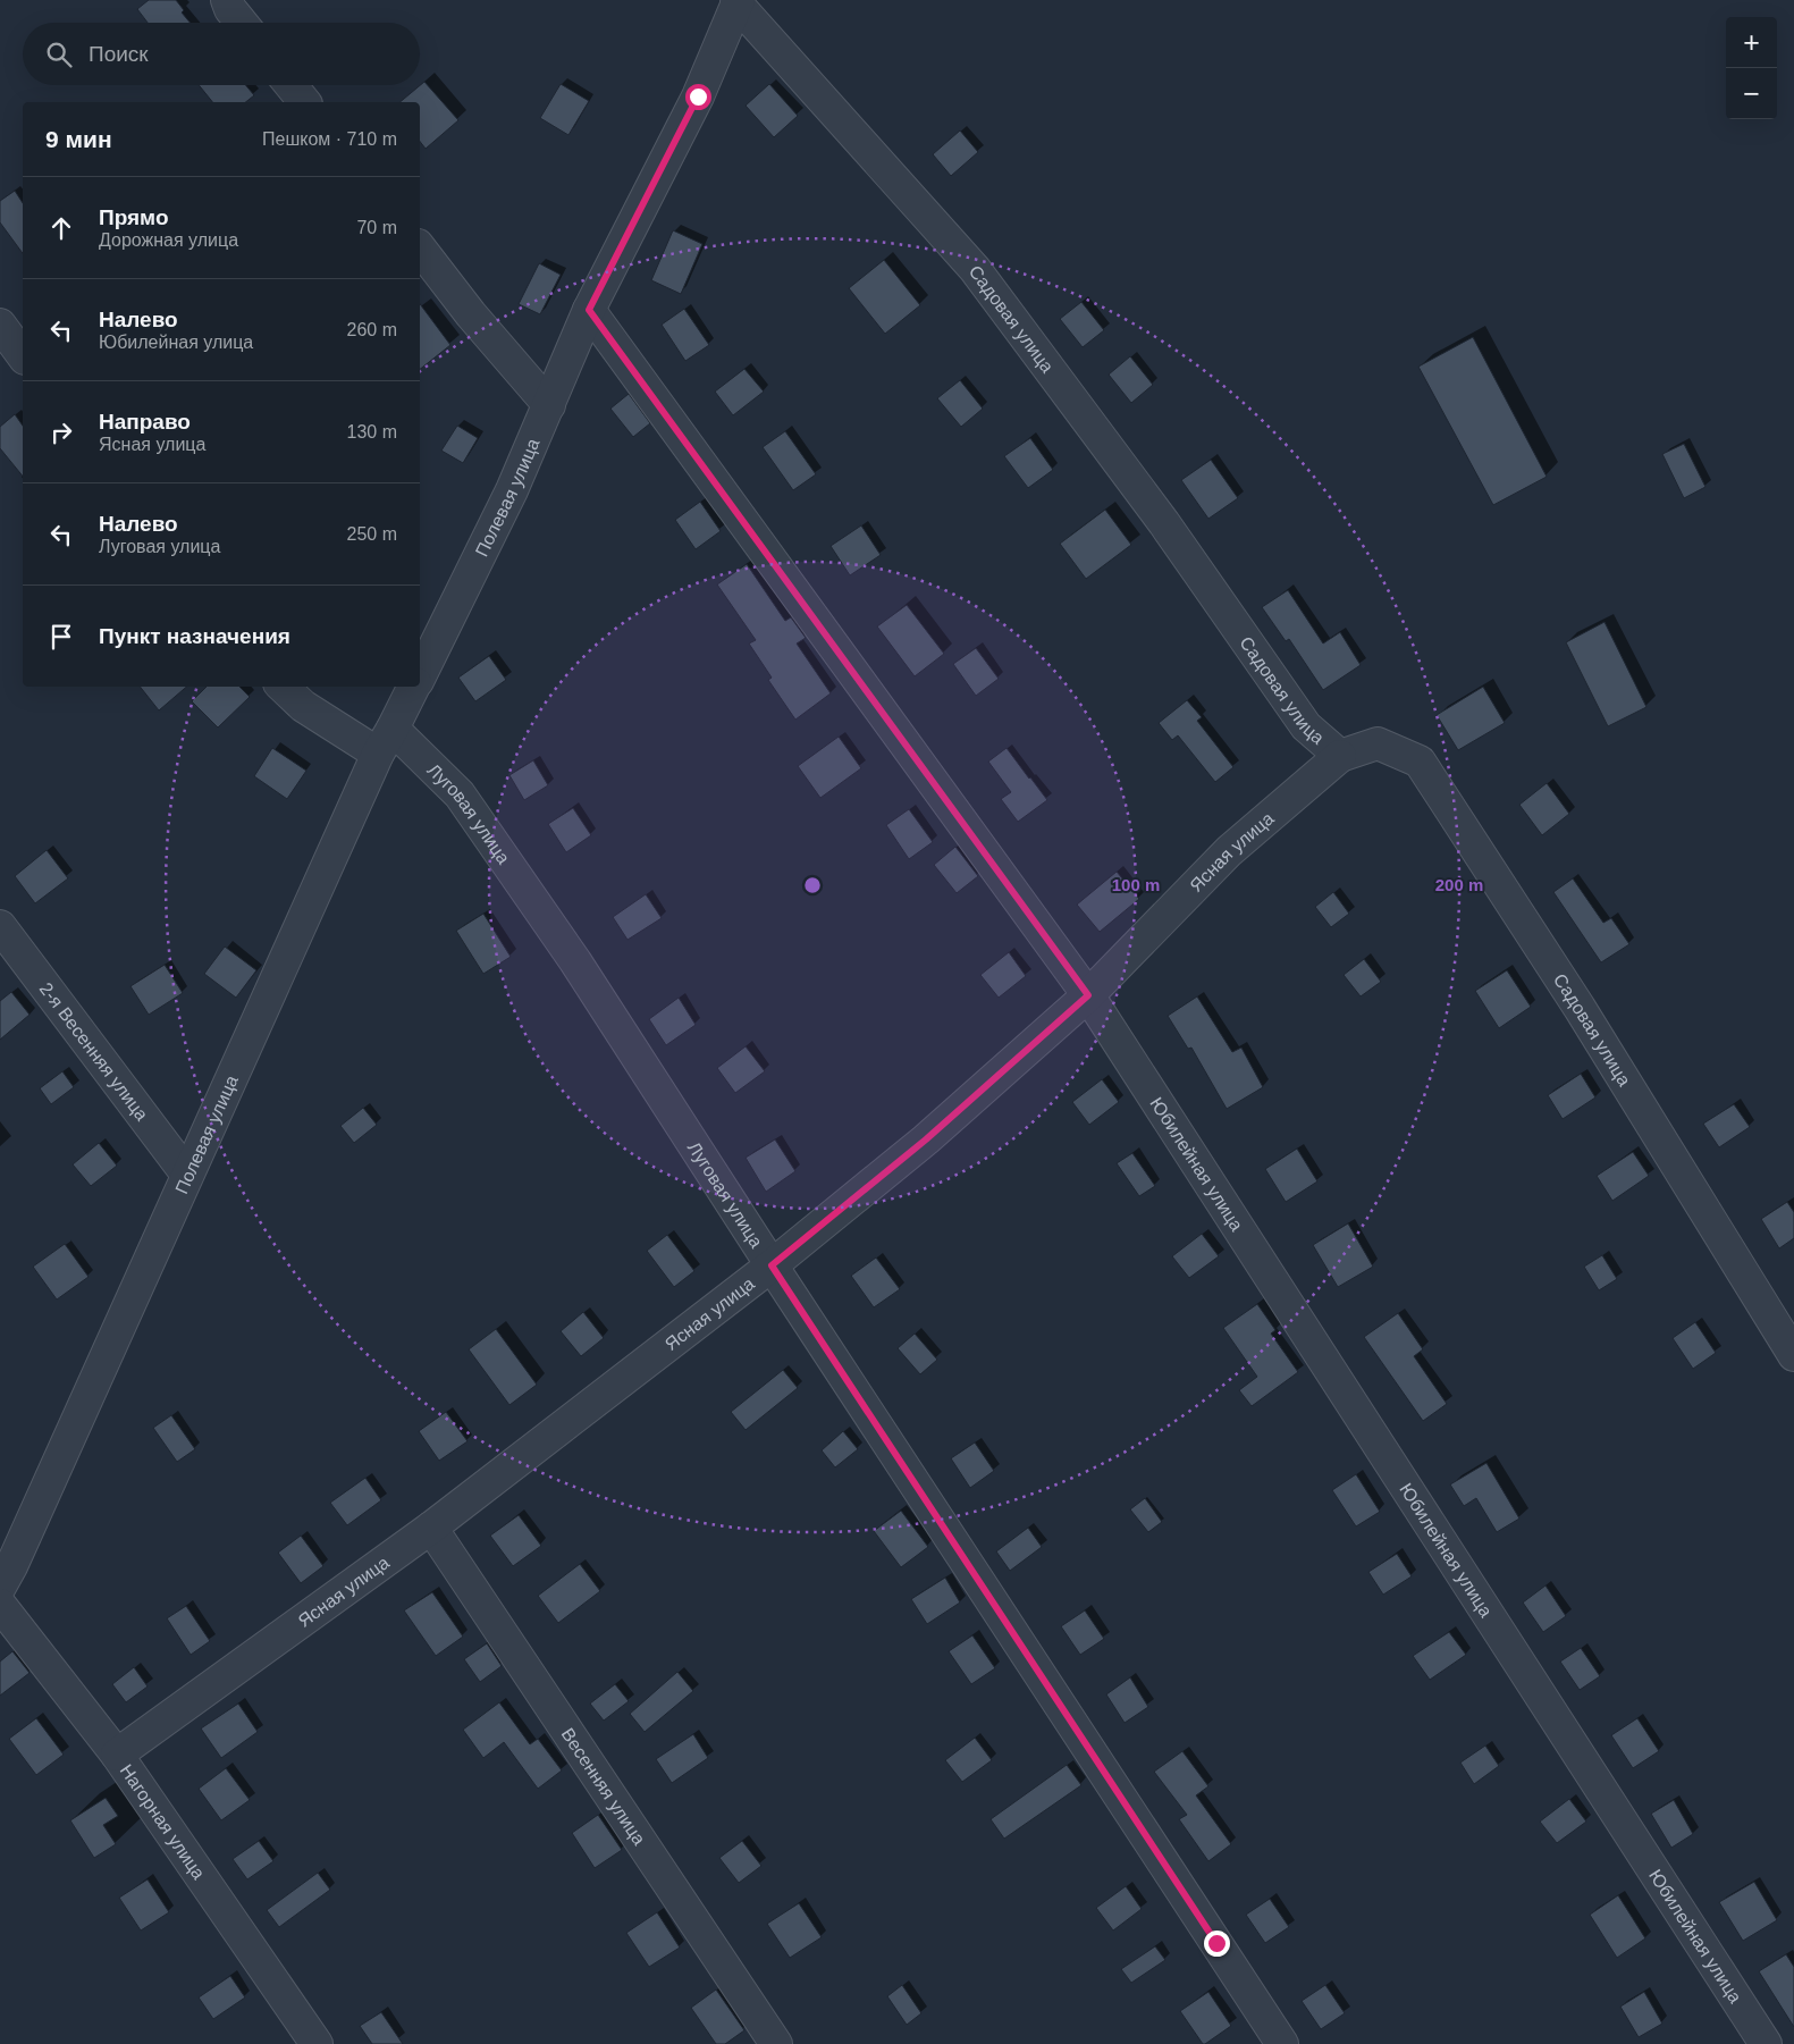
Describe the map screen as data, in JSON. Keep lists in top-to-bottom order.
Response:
{
  "streets": {
    "street": [
      "Садовая улица",
      "Полевая улица",
      "Луговая улица",
      "Ясная улица",
      "2-я Весенняя улица",
      "Юбилейная улица",
      "Весенняя улица",
      "Нагорная улица"
    ]
  },
  "crossings": [
    ["Садовая улица", "Полевая улица"],
    ["Садовая улица", "Ясная улица"],
    ["Полевая улица", "Луговая улица"],
    ["Полевая улица", "2-я Весенняя улица"],
    ["Полевая улица", "Юбилейная улица"],
    ["Луговая улица", "Ясная улица"],
    ["Ясная улица", "Юбилейная улица"],
    ["Ясная улица", "Весенняя улица"],
    ["Ясная улица", "Нагорная улица"]
  ],
  "page": {
    "map_buttons": ["+", "−"],
    "search": "Поиск",
    "heading": ["9 мин", "Пешком · 710 m"],
    "list": [
      ["Прямо", "Дорожная улица", "70 m"],
      ["Налево", "Юбилейная улица", "260 m"],
      ["Направо", "Ясная улица", "130 m"],
      ["Налево", "Луговая улица", "250 m"],
      "Пункт назначения"
    ]
  },
  "rings": ["100 m", "200 m"]
}
